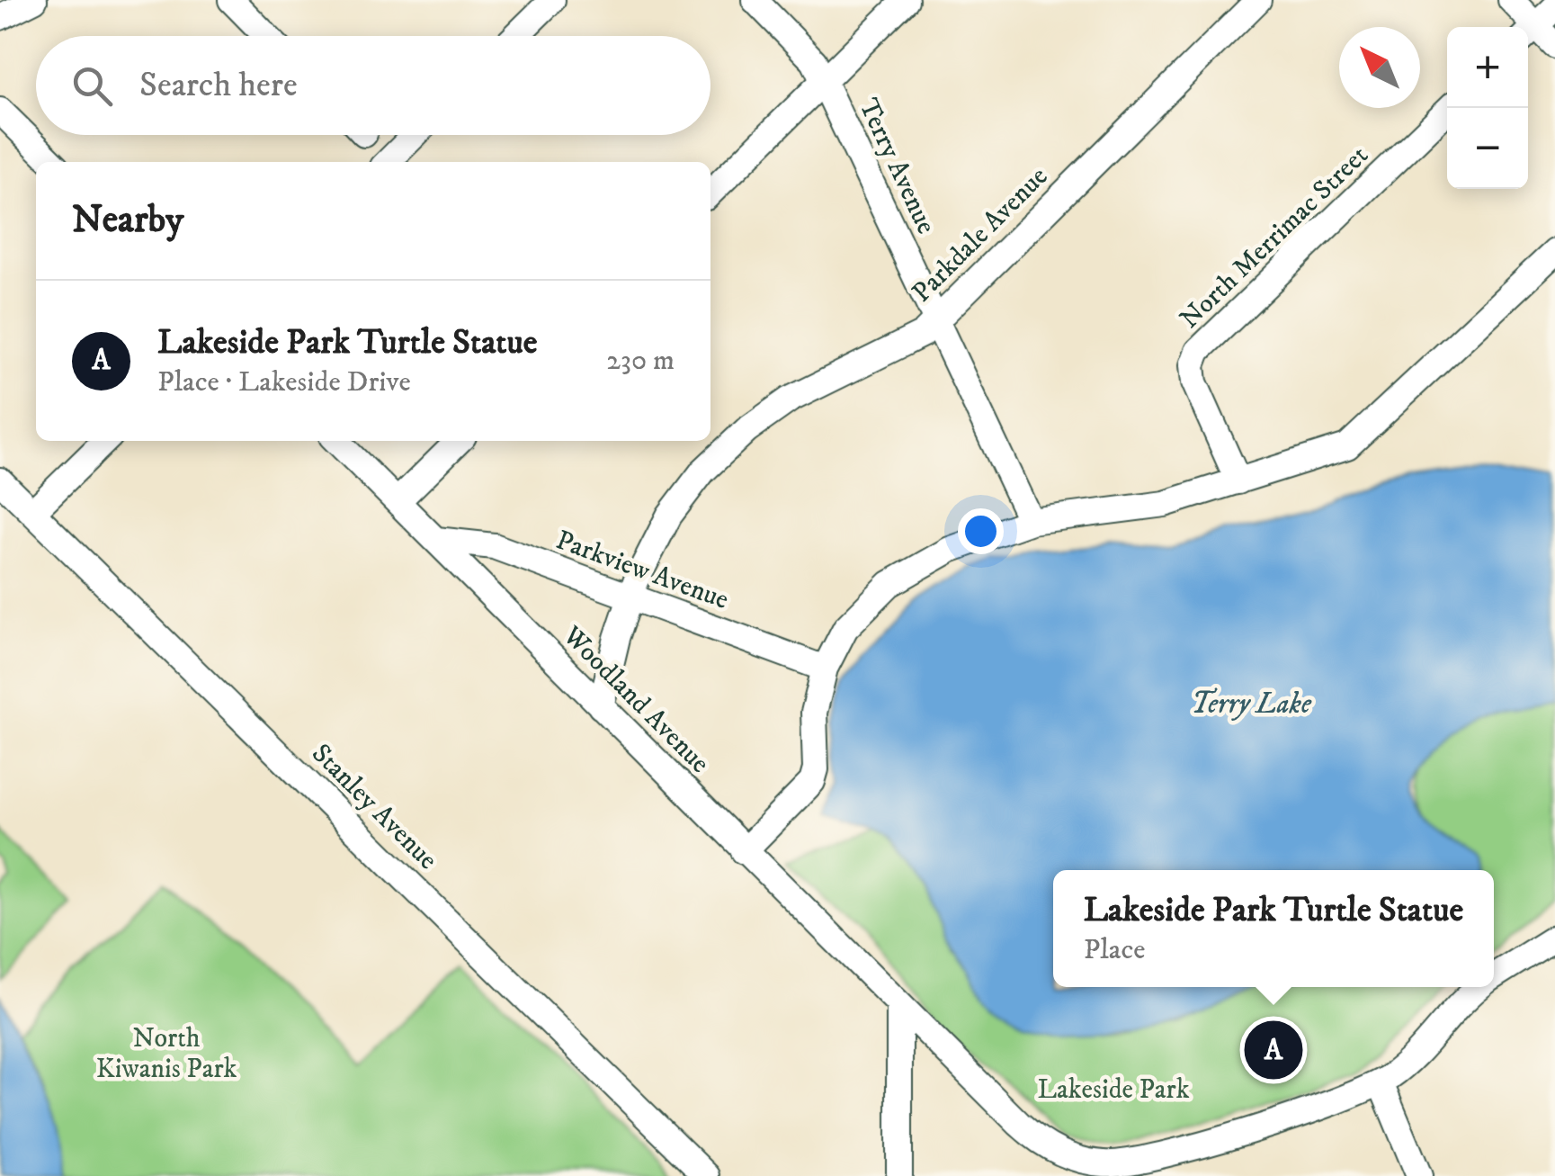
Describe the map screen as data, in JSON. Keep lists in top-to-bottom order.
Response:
{
  "streets": {
    "street": [
      "Terry Avenue",
      "Parkdale Avenue",
      "North Merrimac Street",
      "Parkview Avenue",
      "Woodland Avenue",
      "Stanley Avenue"
    ]
  },
  "crossings": [
    ["Terry Avenue", "Parkdale Avenue"],
    ["Parkdale Avenue", "Parkview Avenue"],
    ["Parkdale Avenue", "Woodland Avenue"],
    ["Parkview Avenue", "Woodland Avenue"]
  ],
  "water": ["Terry Lake"],
  "parks": ["North Kiwanis Park", "Lakeside Park"],
  "north": "top left",
  "page": {
    "map_buttons": ["+", "−"],
    "search": "Search here",
    "heading": "Nearby",
    "list": [
      {
        "mark": "A",
        "name": "Lakeside Park Turtle Statue",
        "note": "Place · Lakeside Drive",
        "value": "230 m"
      }
    ],
    "popup": ["Lakeside Park Turtle Statue", "Place"],
    "pins": "A"
  }
}
